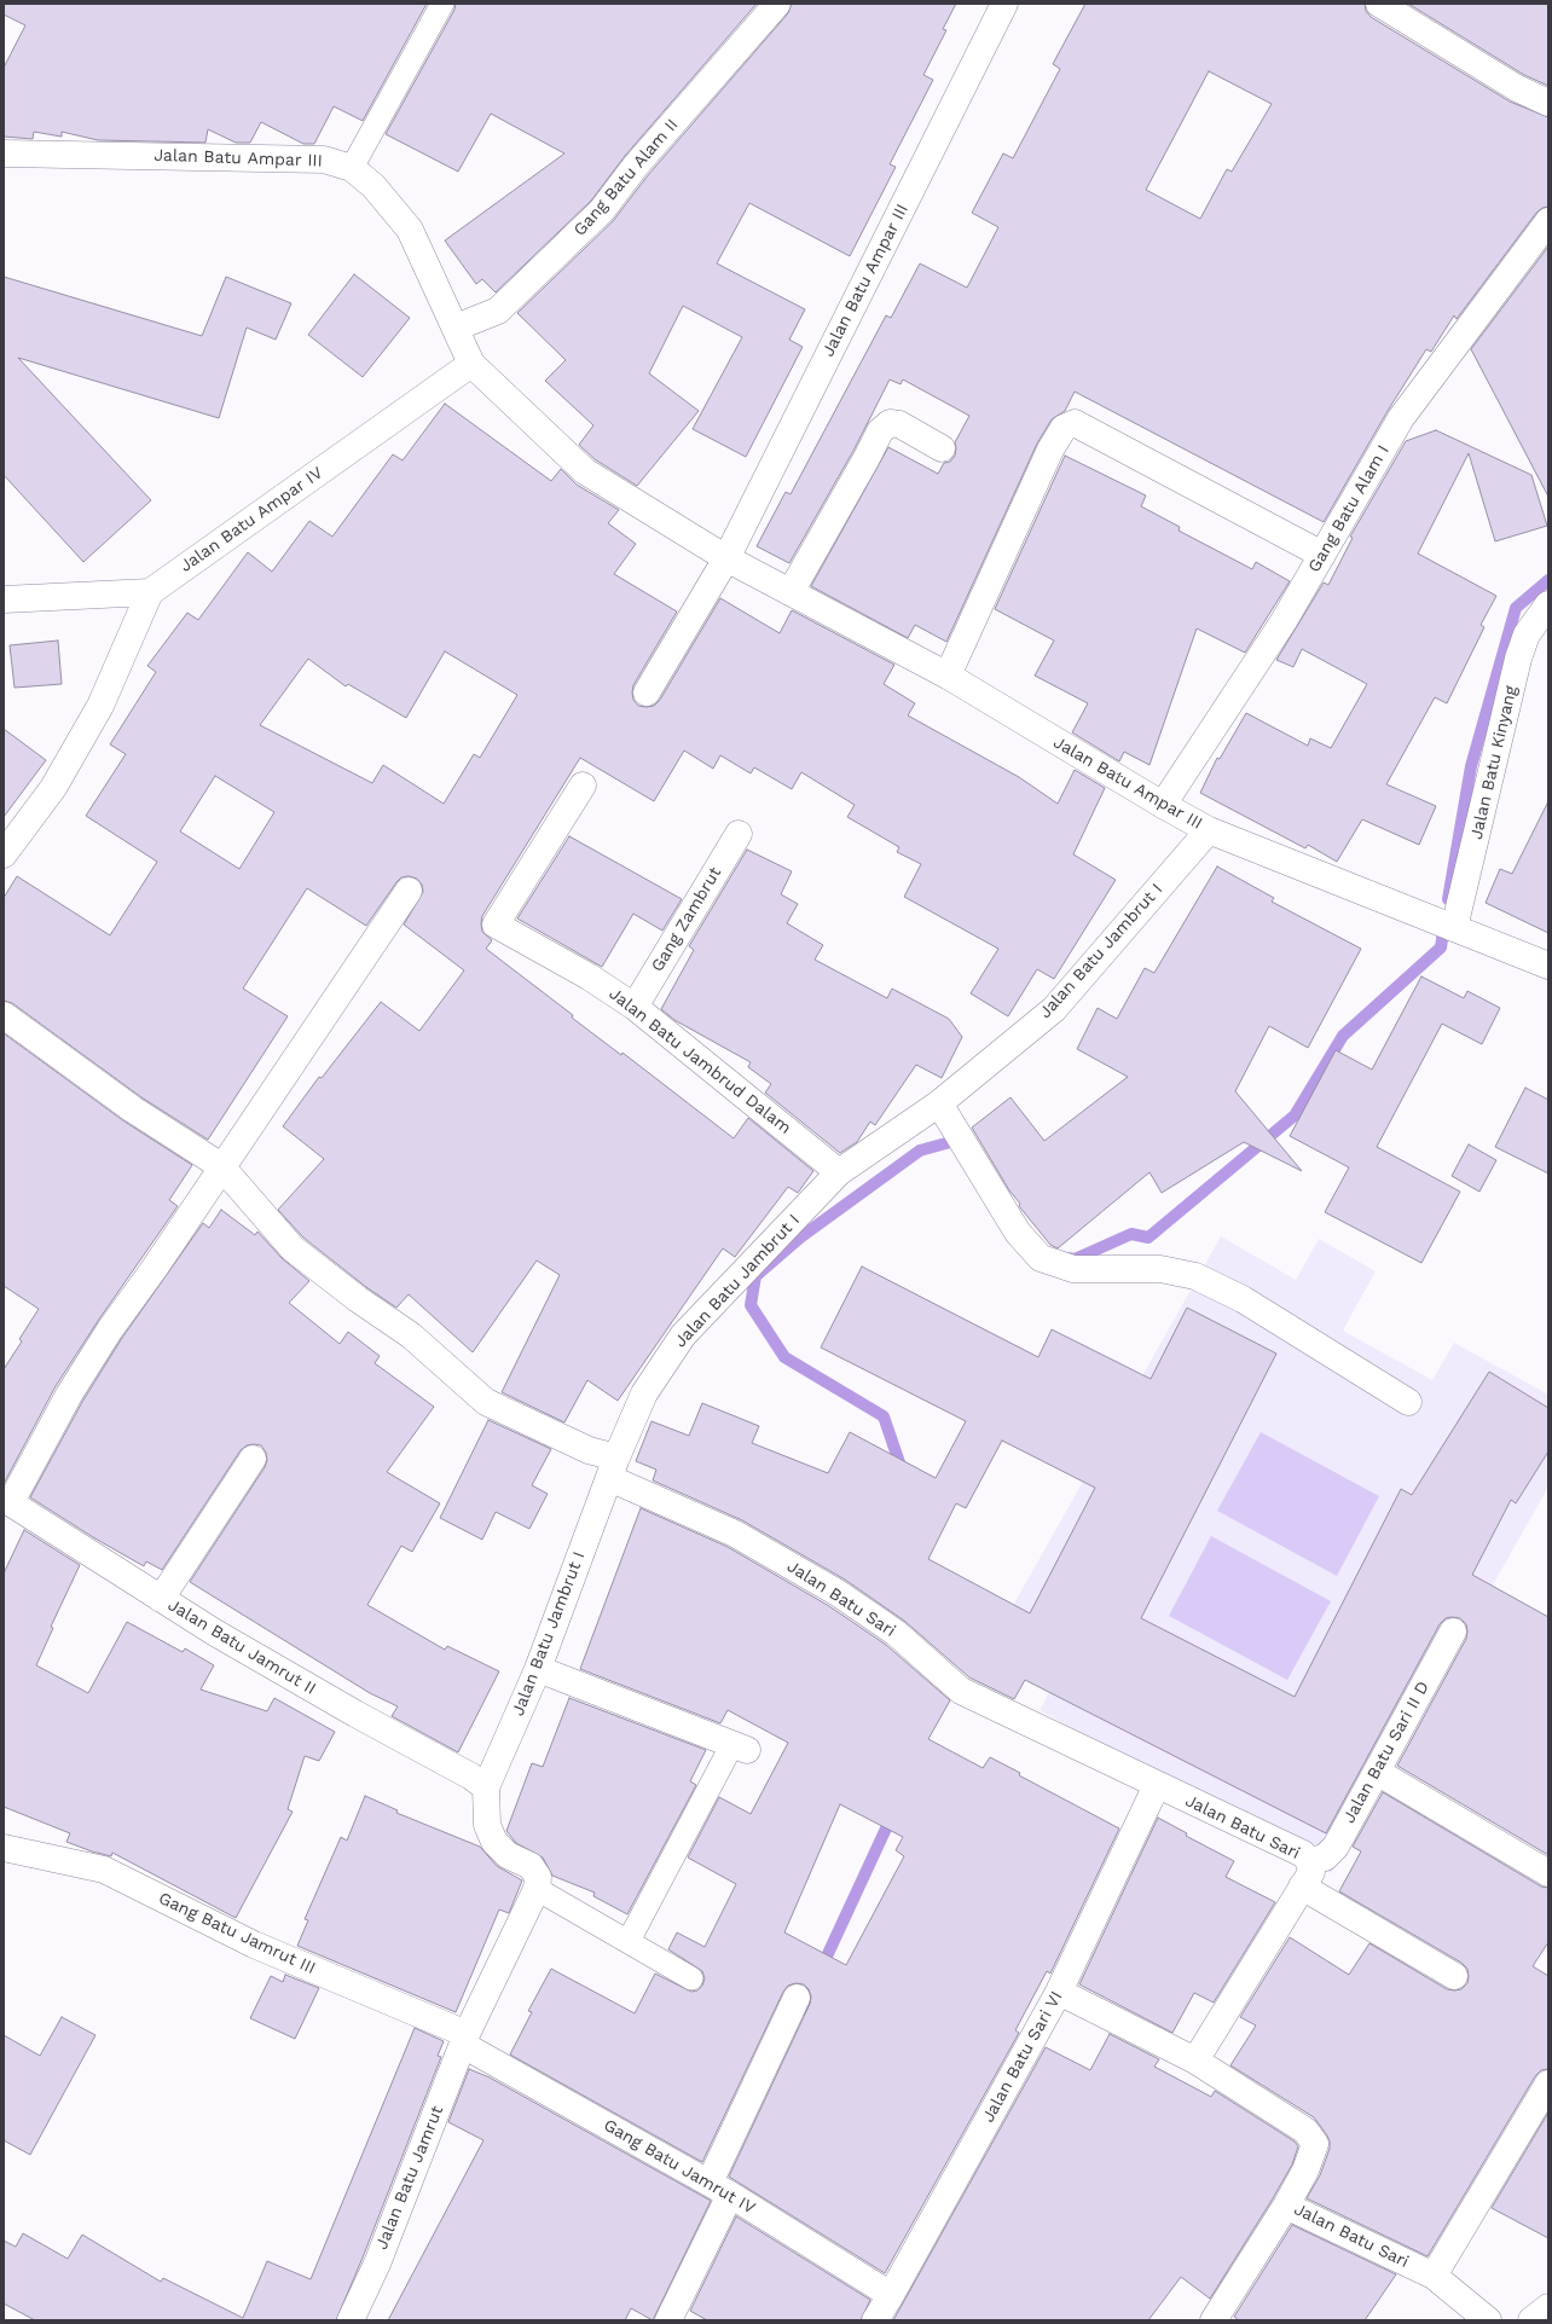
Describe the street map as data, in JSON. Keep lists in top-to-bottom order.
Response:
{
  "streets": {
    "street": [
      "Jalan Batu Ampar III",
      "Gang Batu Alam II",
      "Gang Batu Alam I",
      "Jalan Batu Ampar IV",
      "Jalan Batu Kinyang",
      "Gang Zambrut",
      "Jalan Batu Jambrut I",
      "Jalan Batu Jambrud Dalam",
      "Jalan Batu Sari",
      "Jalan Batu Jamrut II",
      "Jalan Batu Sari II D",
      "Gang Batu Jamrut III",
      "Jalan Batu Sari VI",
      "Gang Batu Jamrut IV",
      "Jalan Batu Jamrut"
    ]
  },
  "crossings": [
    ["Jalan Batu Ampar III", "Gang Batu Alam II"],
    ["Jalan Batu Ampar III", "Gang Batu Alam I"],
    ["Jalan Batu Ampar III", "Jalan Batu Ampar IV"],
    ["Jalan Batu Ampar III", "Jalan Batu Kinyang"],
    ["Jalan Batu Ampar III", "Jalan Batu Jambrut I"],
    ["Gang Zambrut", "Jalan Batu Jambrud Dalam"],
    ["Jalan Batu Jambrut I", "Jalan Batu Jambrud Dalam"],
    ["Jalan Batu Jambrut I", "Jalan Batu Sari"],
    ["Jalan Batu Jambrut I", "Jalan Batu Jamrut II"],
    ["Jalan Batu Sari", "Jalan Batu Sari II D"],
    ["Jalan Batu Sari", "Jalan Batu Sari VI"],
    ["Gang Batu Jamrut III", "Gang Batu Jamrut IV"],
    ["Gang Batu Jamrut III", "Jalan Batu Jamrut"],
    ["Jalan Batu Sari VI", "Gang Batu Jamrut IV"],
    ["Gang Batu Jamrut IV", "Jalan Batu Jamrut"]
  ]
}
